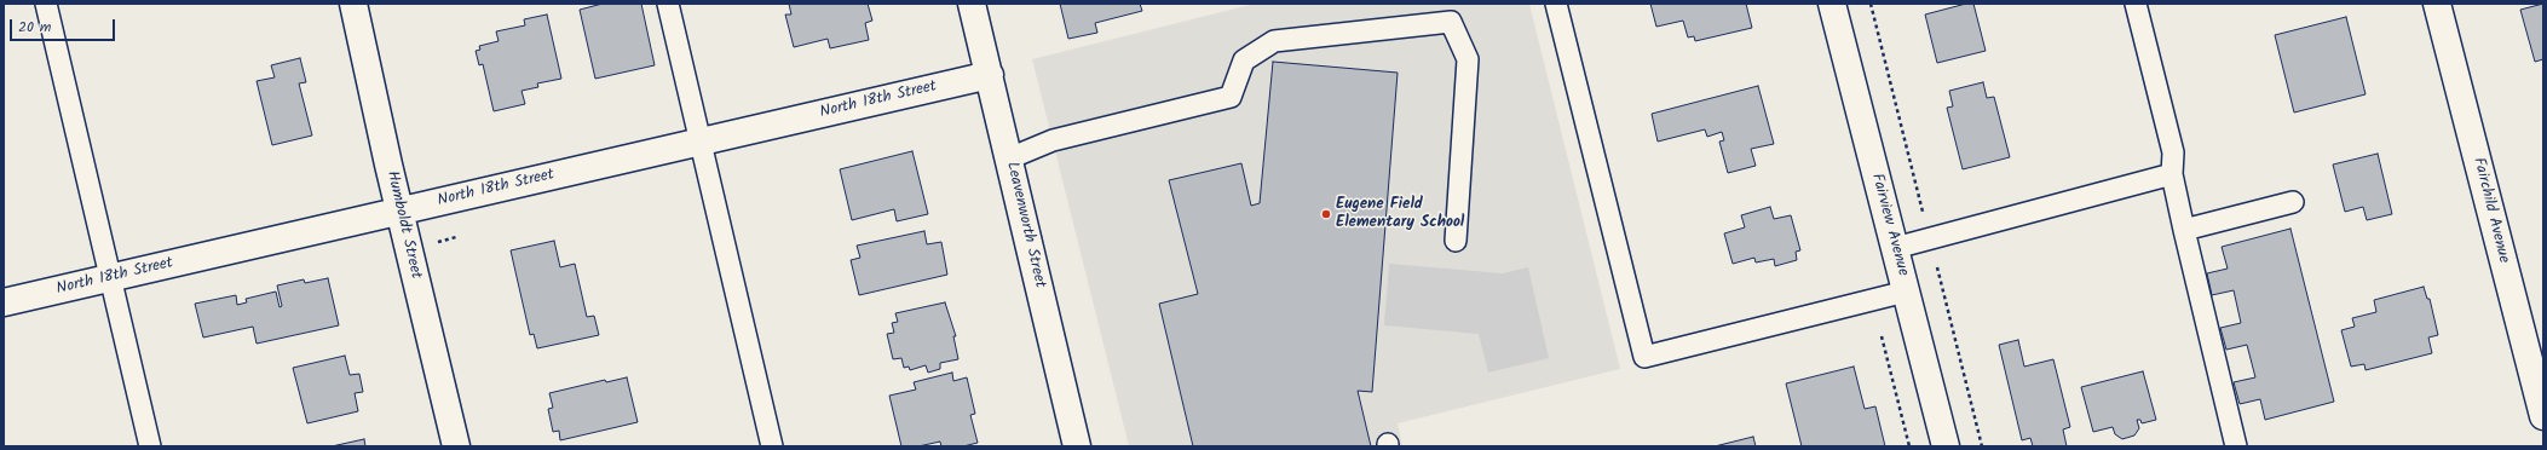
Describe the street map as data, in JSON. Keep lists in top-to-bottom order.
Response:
{
  "streets": {
    "street": [
      "North 18th Street",
      "Fairchild Avenue",
      "Humboldt Street",
      "Leavenworth Street",
      "Fairview Avenue"
    ]
  },
  "crossings": [
    ["North 18th Street", "Humboldt Street"],
    ["North 18th Street", "Leavenworth Street"]
  ],
  "places": ["Eugene Field Elementary School"],
  "scale_bar": "20 m"
}
